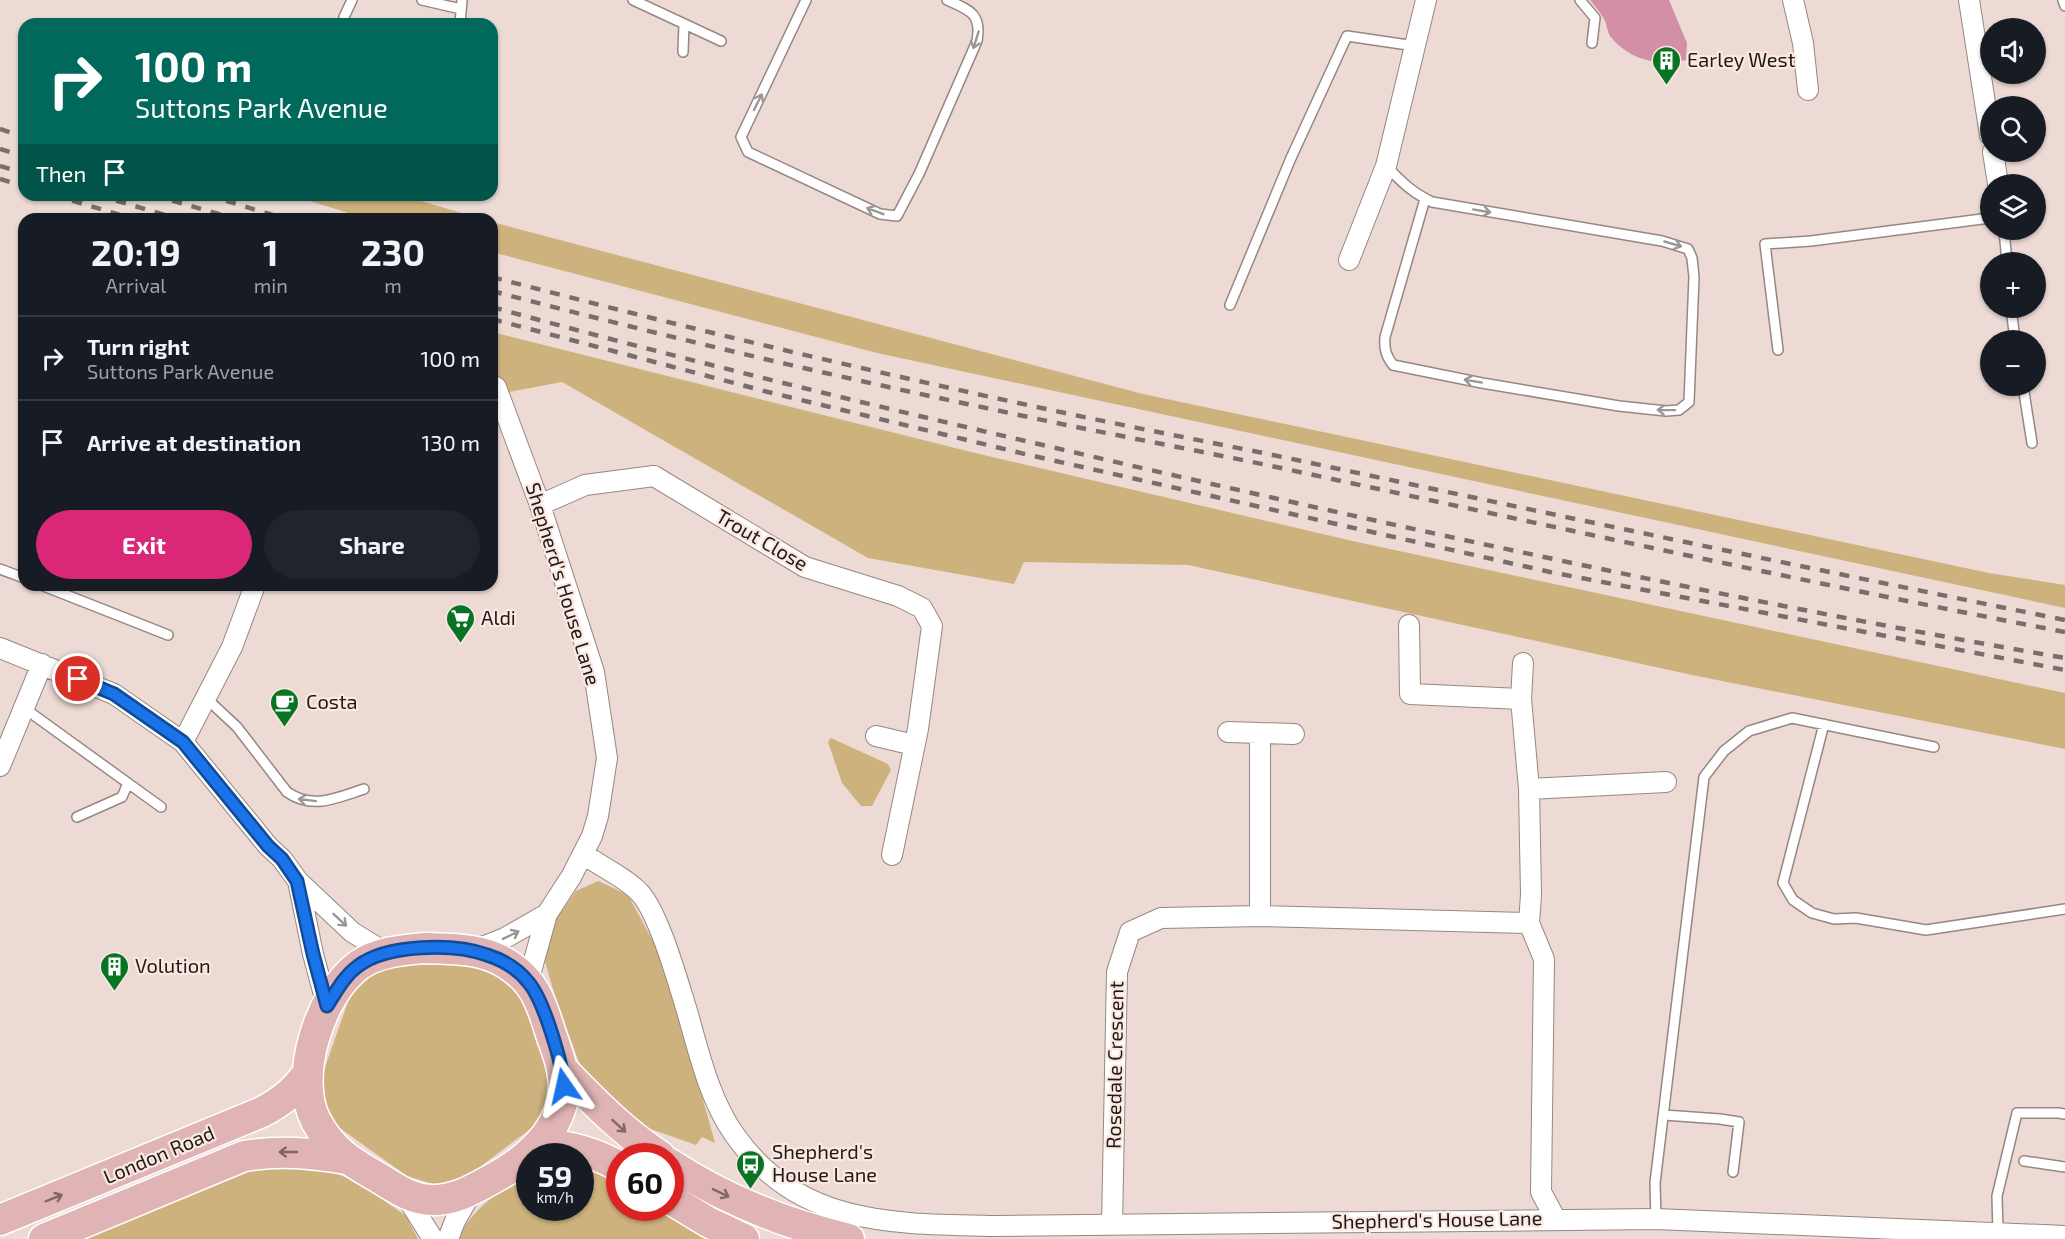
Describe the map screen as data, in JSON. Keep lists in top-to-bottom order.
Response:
{
  "streets": {
    "main road": ["London Road"],
    "street": ["Trout Close", "Shepherd's House Lane", "Rosedale Crescent"]
  },
  "crossings": [
    ["Trout Close", "Shepherd's House Lane"],
    ["Shepherd's House Lane", "Rosedale Crescent"]
  ],
  "places": {
    "building": ["Earley West", "Volution"],
    "supermarket": ["Aldi"],
    "cafe": ["Costa"],
    "bus stop": ["Shepherd's House Lane"]
  },
  "page": {
    "map_buttons": ["+", "−"],
    "turn": ["100 m", "Suttons Park Avenue"],
    "then": "Then",
    "eta": [
      "20:19",
      "Arrival",
      "1",
      "min",
      "230",
      "m"
    ],
    "list": [
      {
        "name": "Turn right",
        "note": "Suttons Park Avenue",
        "value": "100 m"
      },
      {
        "name": "Arrive at destination",
        "value": "130 m"
      }
    ],
    "buttons": ["Exit", "Share"],
    "speed": "59 km/h",
    "limit": "60"
  }
}
